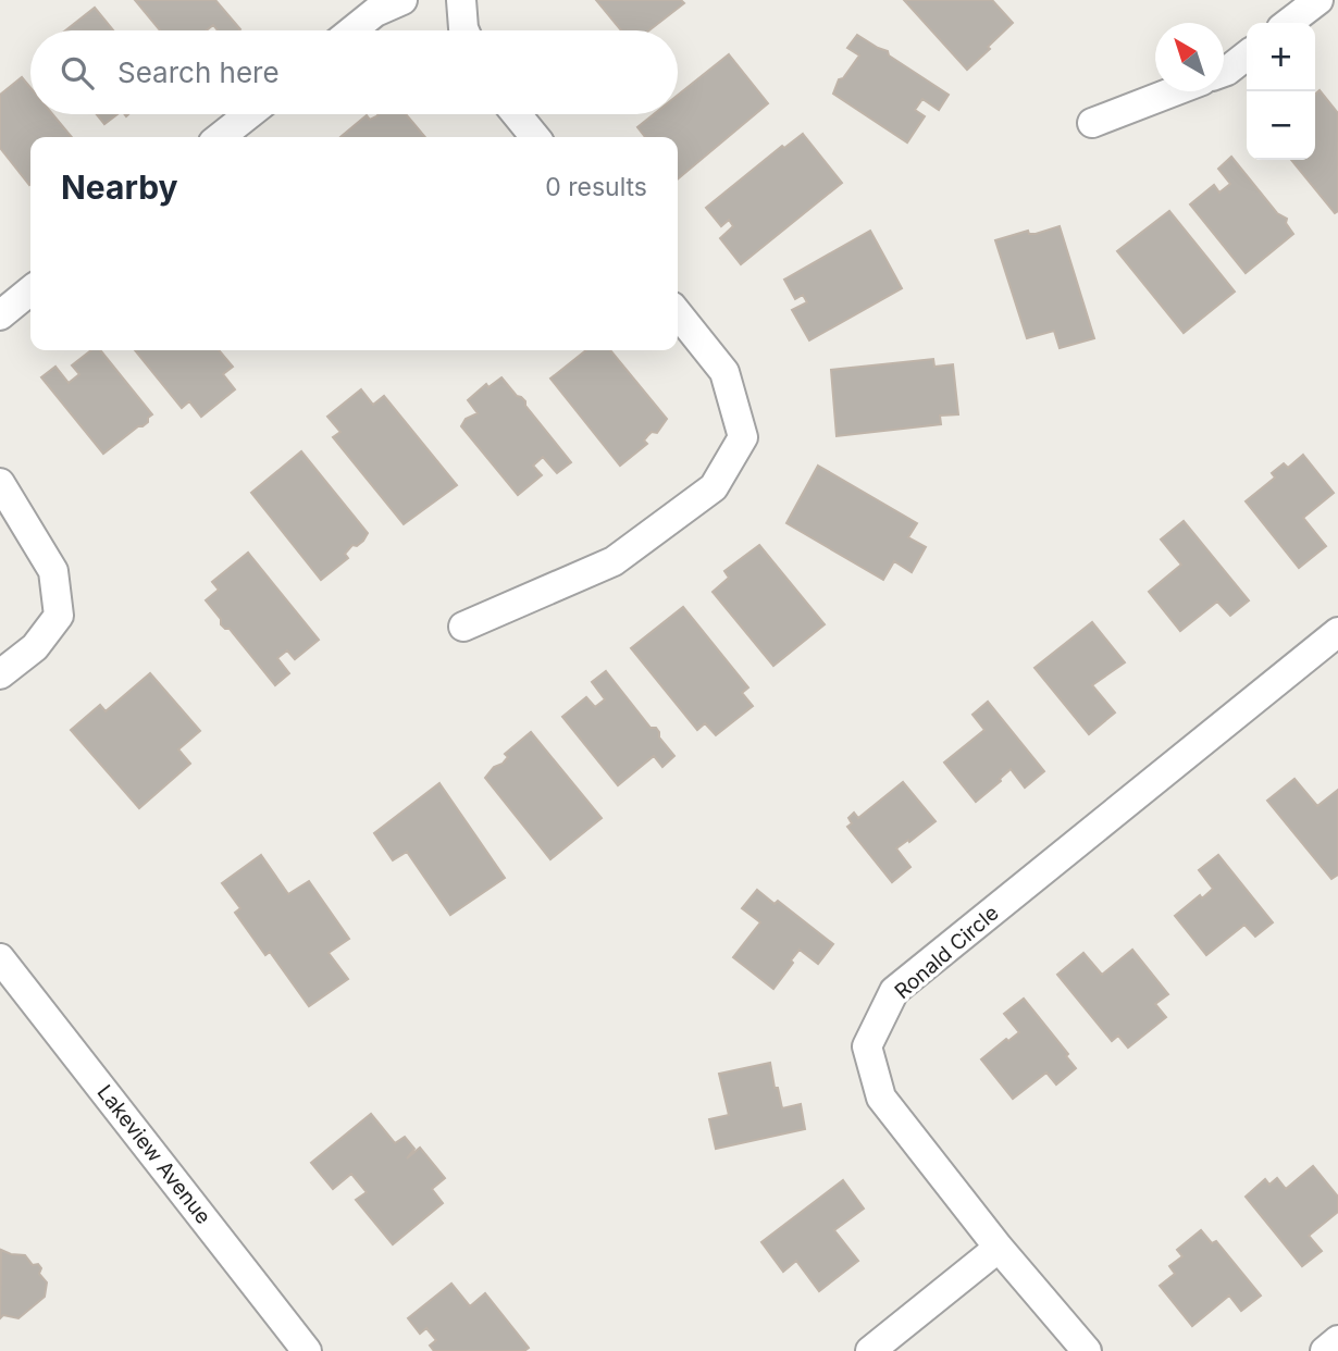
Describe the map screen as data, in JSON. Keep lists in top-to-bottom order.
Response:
{
  "streets": {
    "street": ["Ronald Circle", "Lakeview Avenue"]
  },
  "north": "top left",
  "page": {
    "map_buttons": ["+", "−"],
    "search": "Search here",
    "heading": ["Nearby", "0 results"]
  }
}
